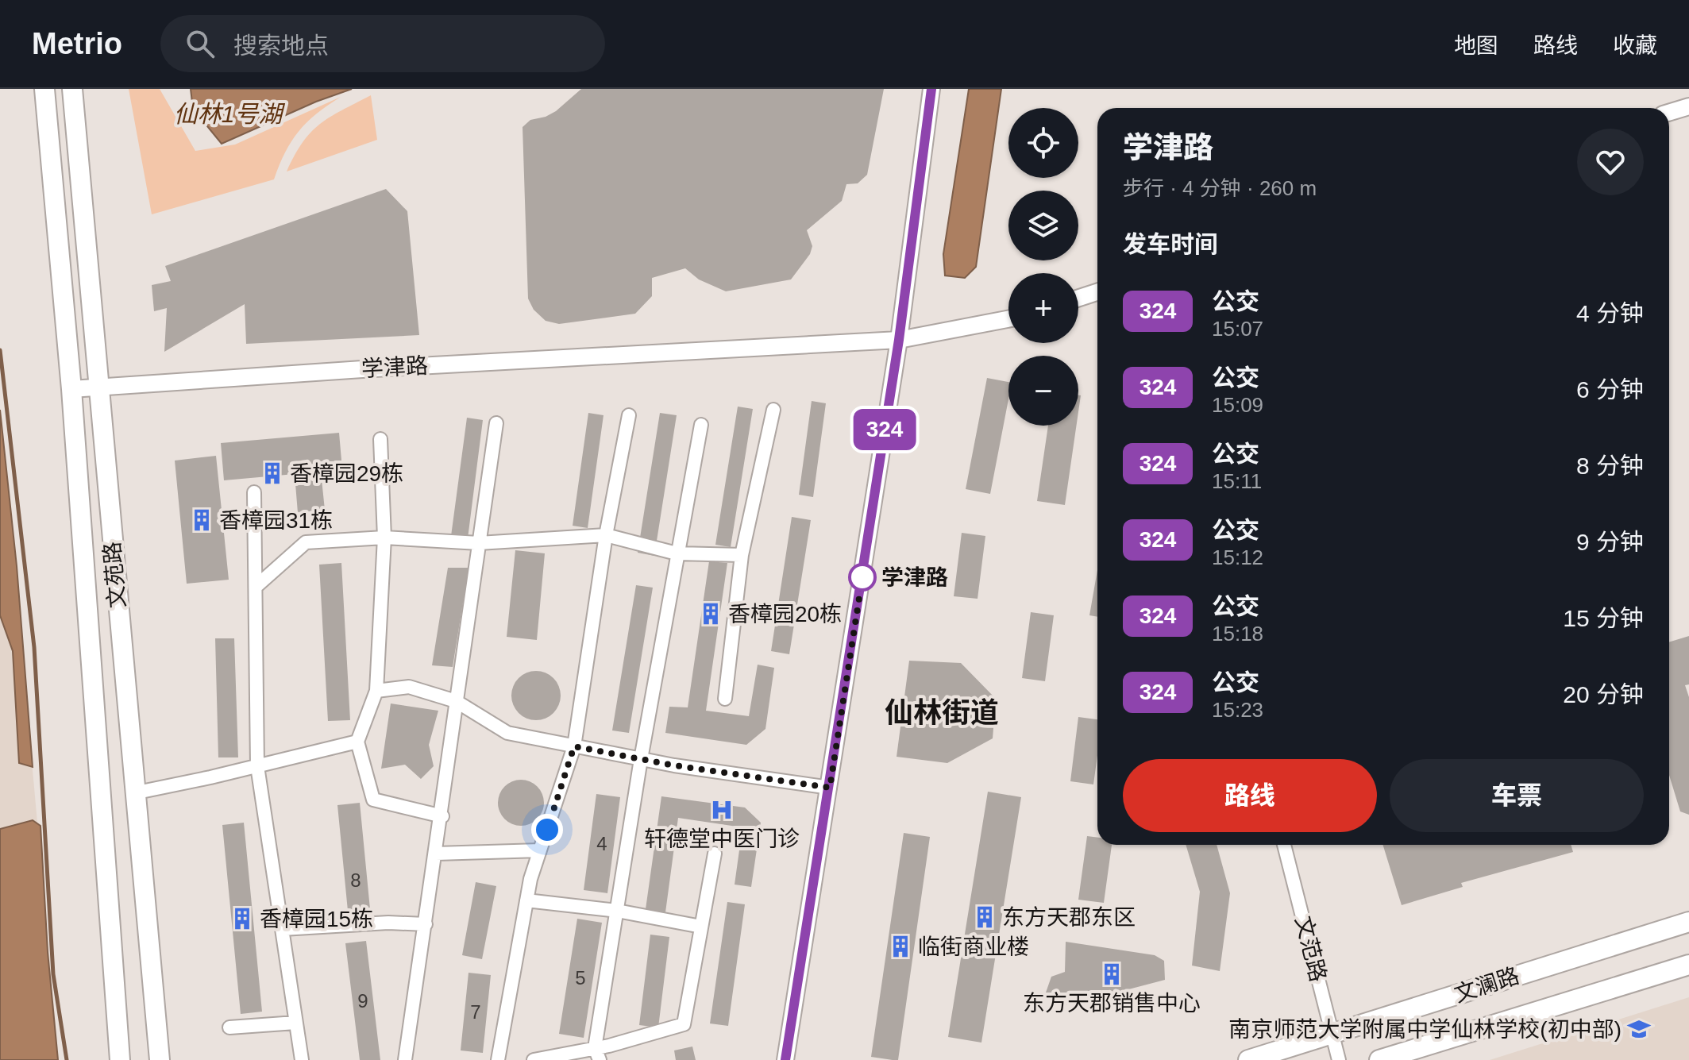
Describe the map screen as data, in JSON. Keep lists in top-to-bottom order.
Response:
{
  "streets": {
    "main road": ["文苑路", "文澜路"],
    "street": ["学津路", "文范路"]
  },
  "crossings": [
    ["学津路", "文苑路"],
    ["文范路", "文澜路"]
  ],
  "districts": ["仙林街道"],
  "water": ["仙林1号湖"],
  "places": {
    "building": [
      "香樟园29栋",
      "香樟园31栋",
      "香樟园20栋",
      "东方天郡东区",
      "香樟园15栋",
      "临街商业楼",
      "东方天郡销售中心"
    ],
    "other": ["学津路"],
    "hospital": ["轩德堂中医门诊"],
    "school or university": ["南京师范大学附属中学仙林学校(初中部)"]
  },
  "lines": ["bus line 324"],
  "house_numbers": [
    "4",
    "8",
    "5",
    "9",
    "7"
  ],
  "page": {
    "header": "Metrio",
    "search": "搜索地点",
    "nav": ["地图", "路线", "收藏"],
    "on_map": "324",
    "map_buttons": ["+", "−"],
    "heading": [
      ["学津路", "步行 · 4 分钟 · 260 m"],
      "发车时间"
    ],
    "list": [
      {
        "mark": "324",
        "name": "公交",
        "note": "15:07",
        "value": "4 分钟"
      },
      {
        "mark": "324",
        "name": "公交",
        "note": "15:09",
        "value": "6 分钟"
      },
      {
        "mark": "324",
        "name": "公交",
        "note": "15:11",
        "value": "8 分钟"
      },
      {
        "mark": "324",
        "name": "公交",
        "note": "15:12",
        "value": "9 分钟"
      },
      {
        "mark": "324",
        "name": "公交",
        "note": "15:18",
        "value": "15 分钟"
      },
      {
        "mark": "324",
        "name": "公交",
        "note": "15:23",
        "value": "20 分钟"
      }
    ],
    "buttons": ["路线", "车票"]
  }
}
